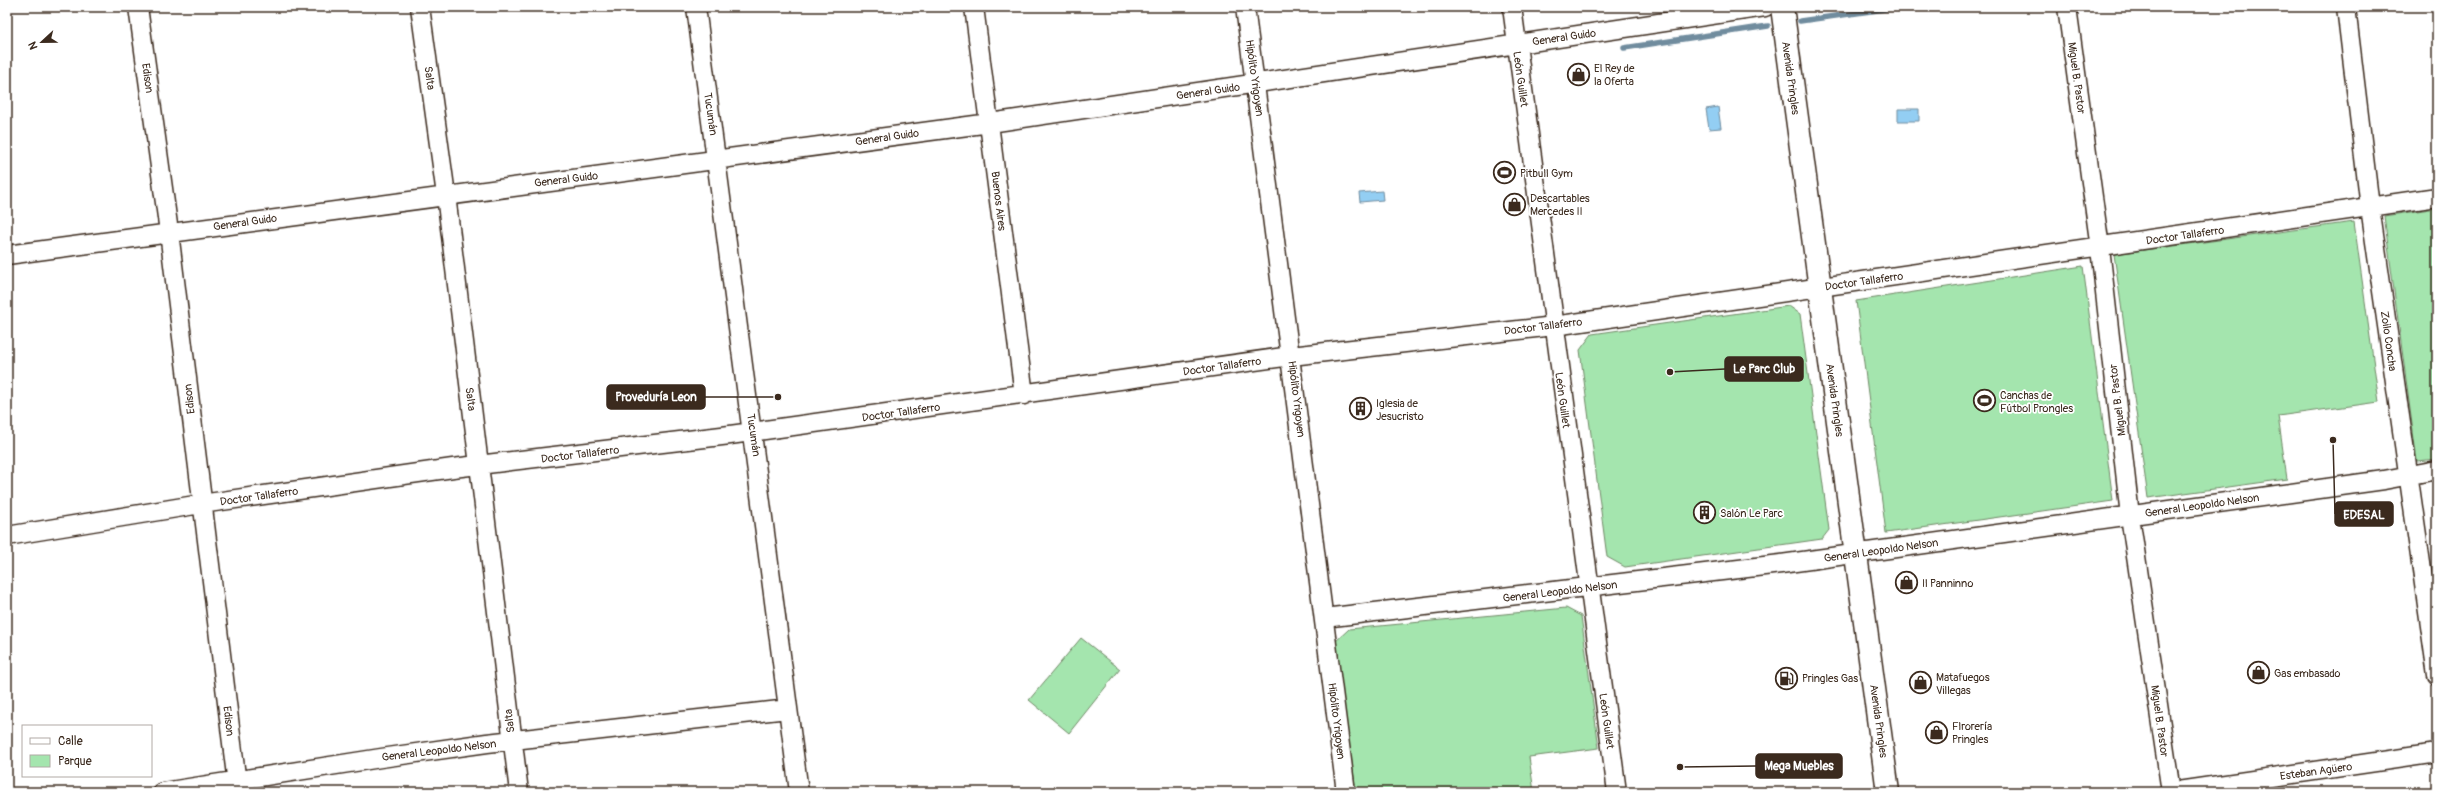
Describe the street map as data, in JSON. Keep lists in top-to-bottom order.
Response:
{
  "streets": {
    "main road": ["Avenida Pringles"],
    "street": [
      "General Guido",
      "Edison",
      "Salta",
      "Hipólito Yrigoyen",
      "Miguel B. Pastor",
      "León Guillet",
      "Tucumán",
      "Buenos Aires",
      "Doctor Tallaferro",
      "Zoilo Concha",
      "General Leopoldo Nelson",
      "Esteban Agüero"
    ]
  },
  "crossings": [
    ["General Guido", "Edison"],
    ["General Guido", "Salta"],
    ["General Guido", "Hipólito Yrigoyen"],
    ["General Guido", "León Guillet"],
    ["General Guido", "Tucumán"],
    ["General Guido", "Buenos Aires"],
    ["Edison", "Doctor Tallaferro"],
    ["Edison", "General Leopoldo Nelson"],
    ["Salta", "Doctor Tallaferro"],
    ["Salta", "General Leopoldo Nelson"],
    ["Hipólito Yrigoyen", "Doctor Tallaferro"],
    ["Hipólito Yrigoyen", "General Leopoldo Nelson"],
    ["Avenida Pringles", "Doctor Tallaferro"],
    ["Avenida Pringles", "General Leopoldo Nelson"],
    ["Miguel B. Pastor", "Doctor Tallaferro"],
    ["Miguel B. Pastor", "General Leopoldo Nelson"],
    ["Miguel B. Pastor", "Esteban Agüero"],
    ["León Guillet", "Doctor Tallaferro"],
    ["León Guillet", "General Leopoldo Nelson"],
    ["Tucumán", "Doctor Tallaferro"],
    ["Tucumán", "General Leopoldo Nelson"],
    ["Buenos Aires", "Doctor Tallaferro"],
    ["Doctor Tallaferro", "Zoilo Concha"],
    ["Zoilo Concha", "General Leopoldo Nelson"]
  ],
  "places": {
    "shop": [
      "El Rey de la Oferta",
      "Descartables Mercedes II",
      "Il Panninno",
      "Gas embasado",
      "Matafuegos Villegas",
      "Flrorería Pringles"
    ],
    "sports": ["Pitbull Gym", "Canchas de Fútbol Prongles"],
    "other": [
      "Le Parc Club",
      "Proveduría Leon",
      "EDESAL",
      "Mega Muebles"
    ],
    "building": ["Iglesia de Jesucristo", "Salón Le Parc"],
    "fuel station": ["Pringles Gas"]
  },
  "legend": ["Calle", "Parque"],
  "north": "left"
}
